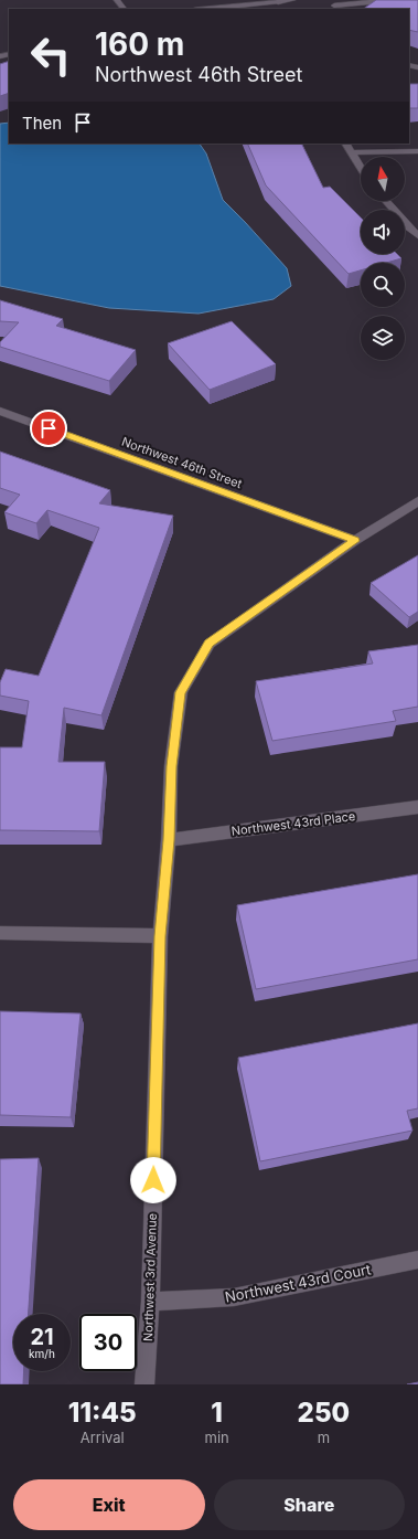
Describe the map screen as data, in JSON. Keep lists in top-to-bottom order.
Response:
{
  "streets": {
    "street": [
      "Northwest 46th Street",
      "Northwest 43rd Place",
      "Northwest 3rd Avenue",
      "Northwest 43rd Court"
    ]
  },
  "crossings": [
    ["Northwest 46th Street", "Northwest 3rd Avenue"],
    ["Northwest 43rd Place", "Northwest 3rd Avenue"],
    ["Northwest 3rd Avenue", "Northwest 43rd Court"]
  ],
  "north": "top",
  "page": {
    "turn": ["160 m", "Northwest 46th Street"],
    "then": "Then",
    "speed": "21 km/h",
    "limit": "30",
    "eta": [
      "11:45",
      "Arrival",
      "1",
      "min",
      "250",
      "m"
    ],
    "buttons": ["Exit", "Share"]
  }
}
